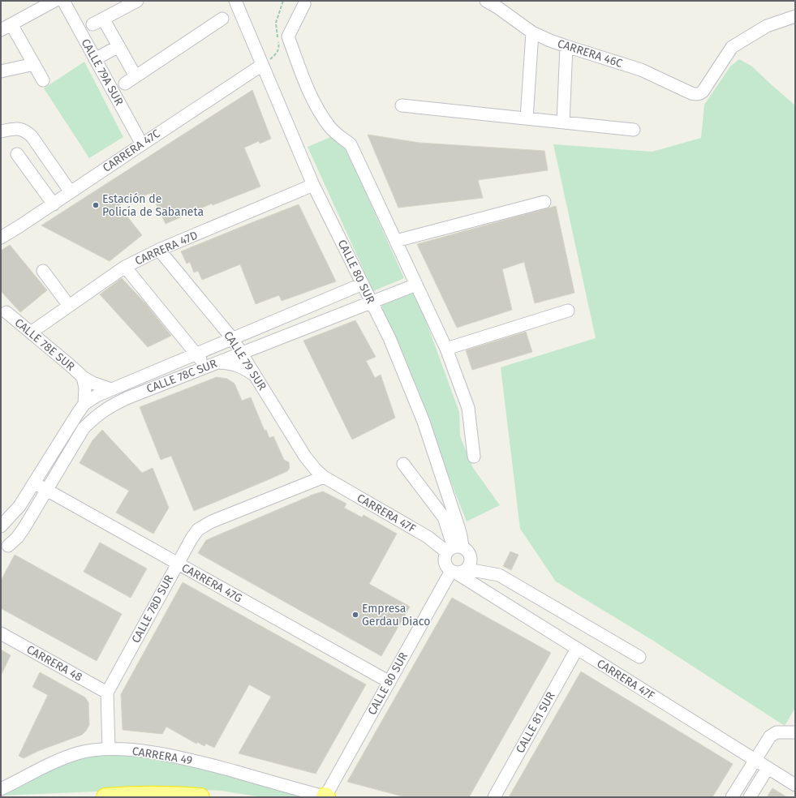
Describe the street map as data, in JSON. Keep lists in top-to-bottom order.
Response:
{
  "streets": {
    "street": [
      "CARRERA 46C",
      "CALLE 79A SUR",
      "CARRERA 47C",
      "CARRERA 47D",
      "CALLE 80 SUR",
      "CALLE 78E SUR",
      "CALLE 79 SUR",
      "CALLE 78C SUR",
      "CARRERA 47F",
      "CARRERA 47G",
      "CALLE 78D SUR",
      "CARRERA 48",
      "CALLE 81 SUR",
      "CARRERA 49"
    ]
  },
  "crossings": [
    ["CALLE 79A SUR", "CARRERA 47C"],
    ["CARRERA 47C", "CALLE 80 SUR"],
    ["CARRERA 47D", "CALLE 80 SUR"],
    ["CARRERA 47D", "CALLE 78E SUR"],
    ["CARRERA 47D", "CALLE 79 SUR"],
    ["CALLE 80 SUR", "CALLE 78C SUR"],
    ["CALLE 80 SUR", "CARRERA 47F"],
    ["CALLE 80 SUR", "CARRERA 47G"],
    ["CALLE 80 SUR", "CARRERA 49"],
    ["CALLE 78E SUR", "CALLE 78C SUR"],
    ["CALLE 79 SUR", "CALLE 78C SUR"],
    ["CALLE 79 SUR", "CARRERA 47F"],
    ["CALLE 79 SUR", "CALLE 78D SUR"],
    ["CALLE 78C SUR", "CARRERA 47G"],
    ["CARRERA 47F", "CALLE 78D SUR"],
    ["CARRERA 47F", "CALLE 81 SUR"],
    ["CARRERA 47G", "CALLE 78D SUR"],
    ["CALLE 78D SUR", "CARRERA 48"]
  ],
  "places": ["Estación de Policía de Sabaneta", "Empresa Gerdau Diaco"]
}
